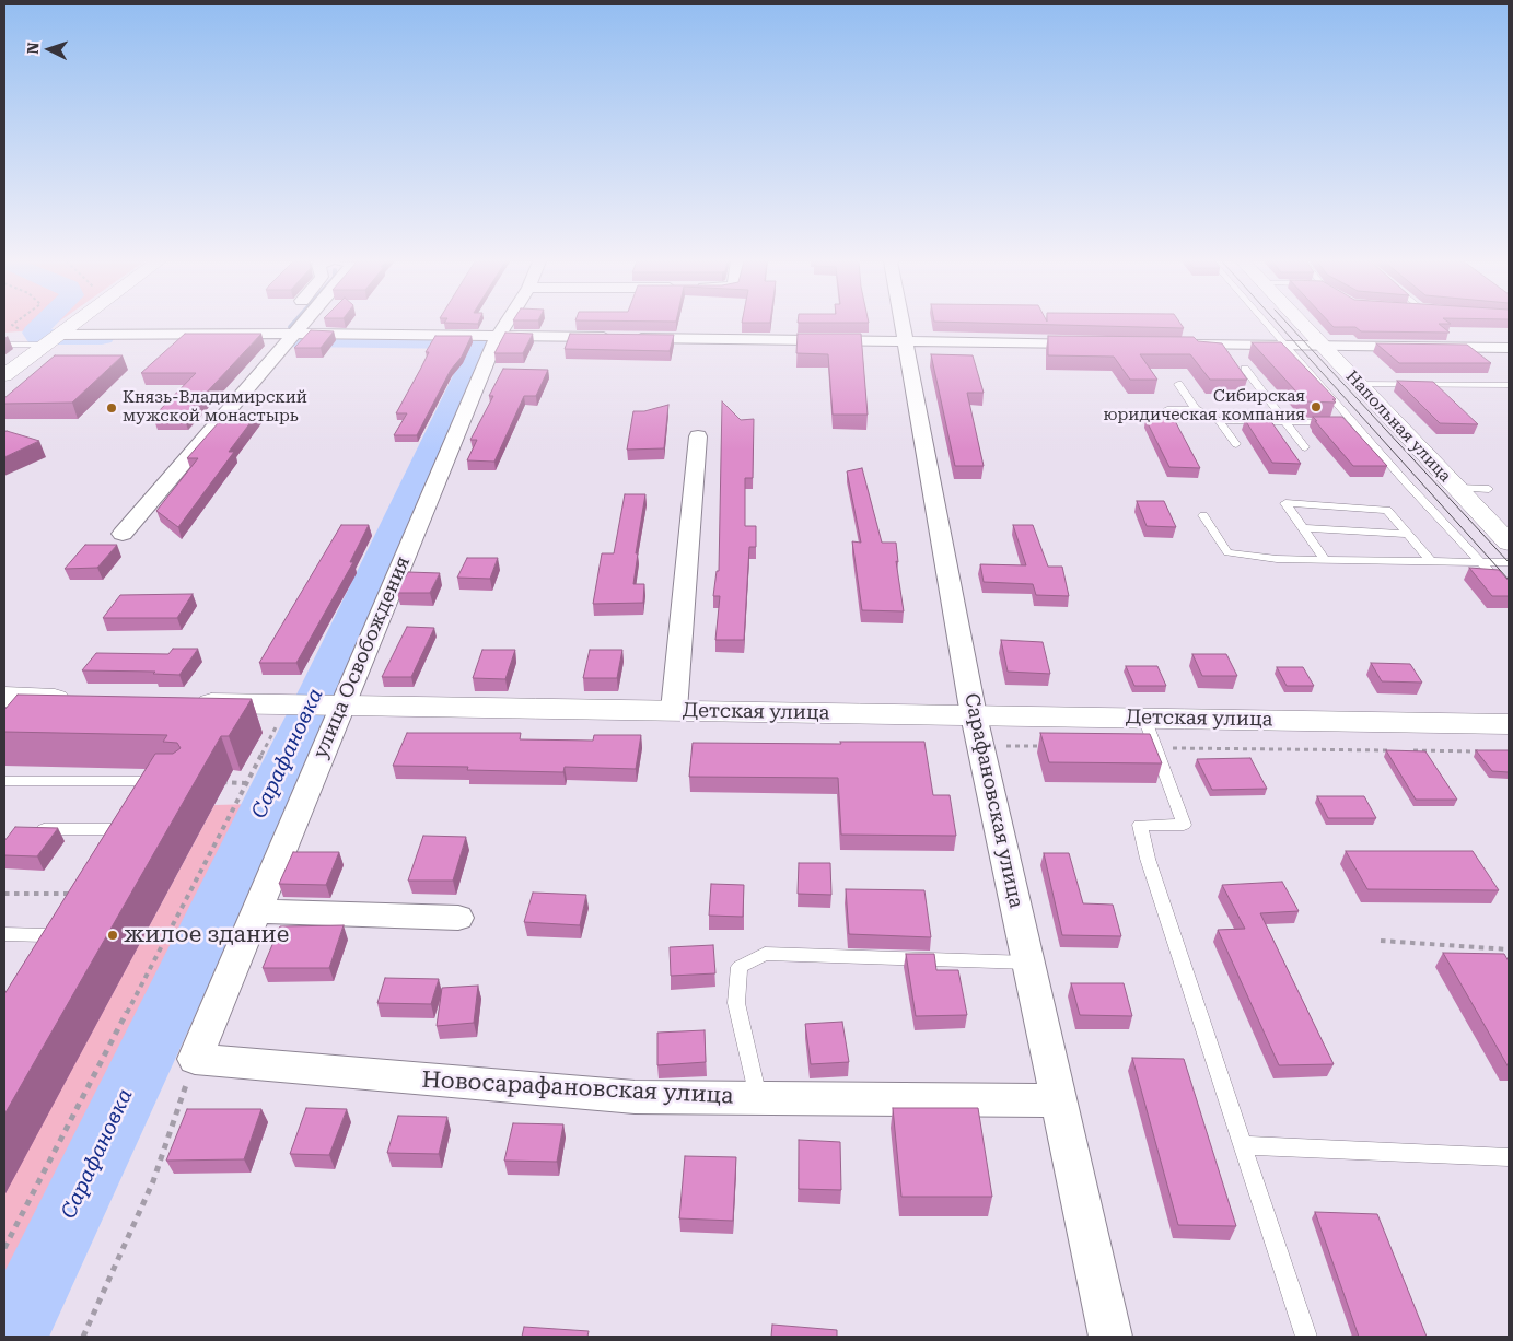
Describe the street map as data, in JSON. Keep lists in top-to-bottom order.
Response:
{
  "streets": {
    "street": [
      "Напольная улица",
      "улица Освобождения",
      "Детская улица",
      "Сарафановская улица",
      "Новосарафановская улица"
    ]
  },
  "crossings": [
    ["улица Освобождения", "Детская улица"],
    ["улица Освобождения", "Новосарафановская улица"],
    ["Детская улица", "Сарафановская улица"],
    ["Сарафановская улица", "Новосарафановская улица"]
  ],
  "water": ["Сарафановка"],
  "places": ["Сибирская юридическая компания", "Князь-Владимирский мужской монастырь", "жилое здание"],
  "north": "left"
}
